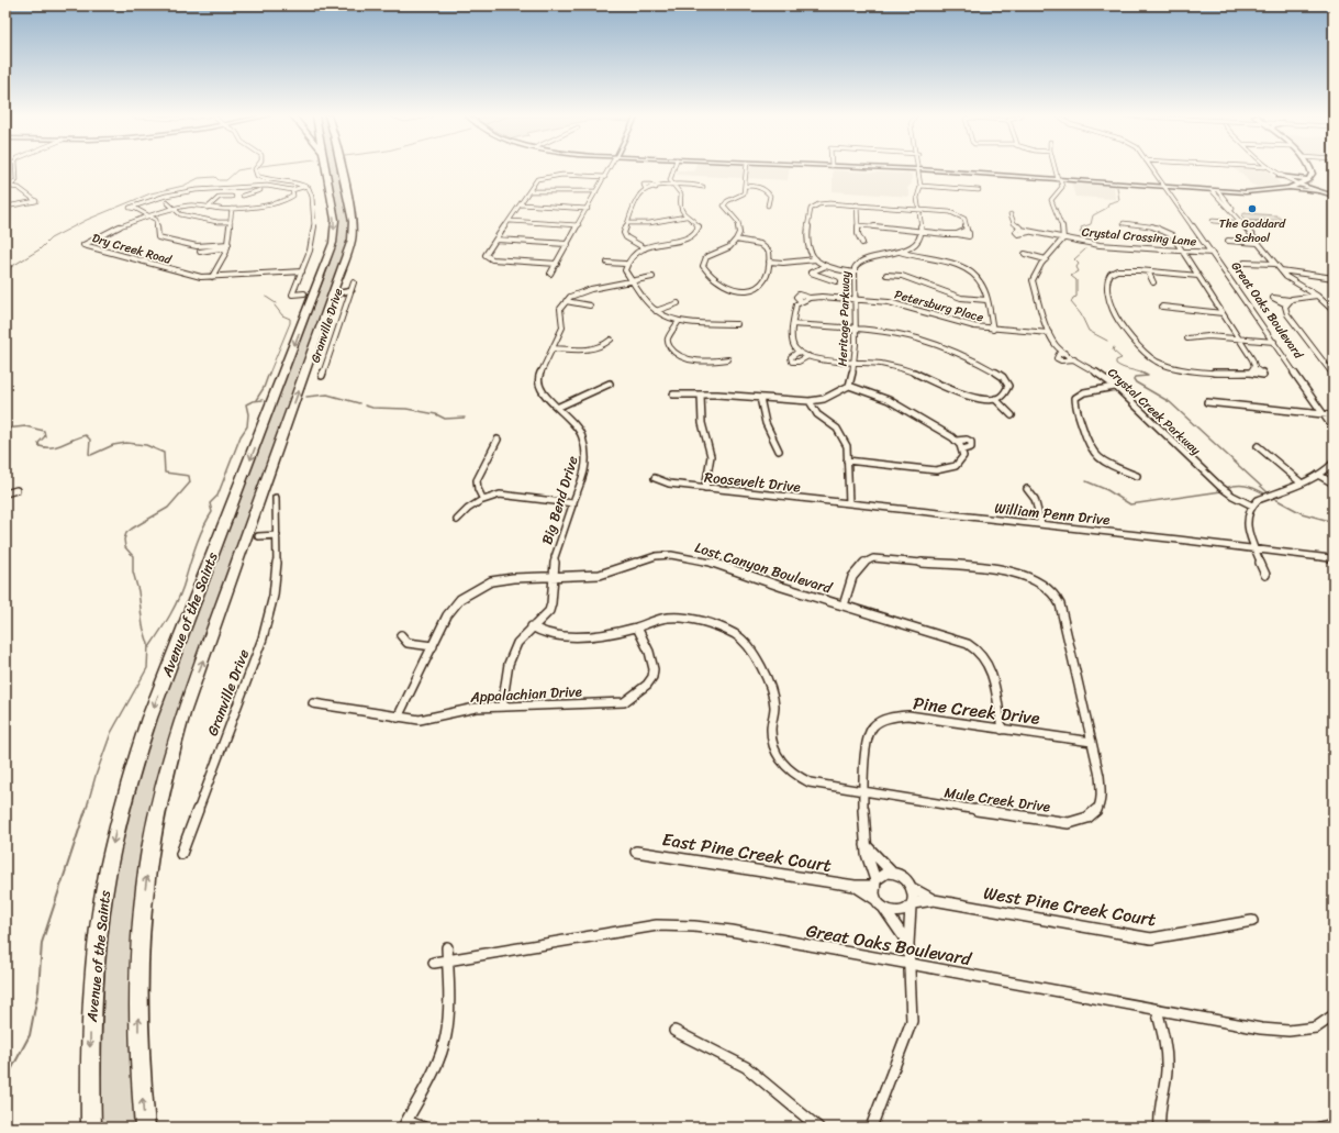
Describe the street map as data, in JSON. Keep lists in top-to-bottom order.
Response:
{
  "streets": {
    "highway": ["Avenue of the Saints"],
    "street": [
      "Crystal Crossing Lane",
      "Dry Creek Road",
      "Petersburg Place",
      "Great Oaks Boulevard",
      "Heritage Parkway",
      "Granville Drive",
      "Crystal Creek Parkway",
      "Roosevelt Drive",
      "Big Bend Drive",
      "William Penn Drive",
      "Lost Canyon Boulevard",
      "Appalachian Drive",
      "Pine Creek Drive",
      "Mule Creek Drive",
      "East Pine Creek Court",
      "West Pine Creek Court"
    ]
  },
  "crossings": [
    ["Crystal Crossing Lane", "Great Oaks Boulevard"],
    ["Crystal Crossing Lane", "Crystal Creek Parkway"],
    ["Petersburg Place", "Heritage Parkway"],
    ["Petersburg Place", "Crystal Creek Parkway"],
    ["Roosevelt Drive", "William Penn Drive"],
    ["Big Bend Drive", "Lost Canyon Boulevard"],
    ["Big Bend Drive", "Appalachian Drive"],
    ["Big Bend Drive", "Mule Creek Drive"],
    ["Lost Canyon Boulevard", "Appalachian Drive"],
    ["Lost Canyon Boulevard", "Pine Creek Drive"],
    ["Lost Canyon Boulevard", "Mule Creek Drive"],
    ["Appalachian Drive", "Mule Creek Drive"],
    ["Pine Creek Drive", "Mule Creek Drive"],
    ["Pine Creek Drive", "East Pine Creek Court"],
    ["Pine Creek Drive", "West Pine Creek Court"],
    ["East Pine Creek Court", "West Pine Creek Court"]
  ],
  "places": ["The Goddard School"]
}
